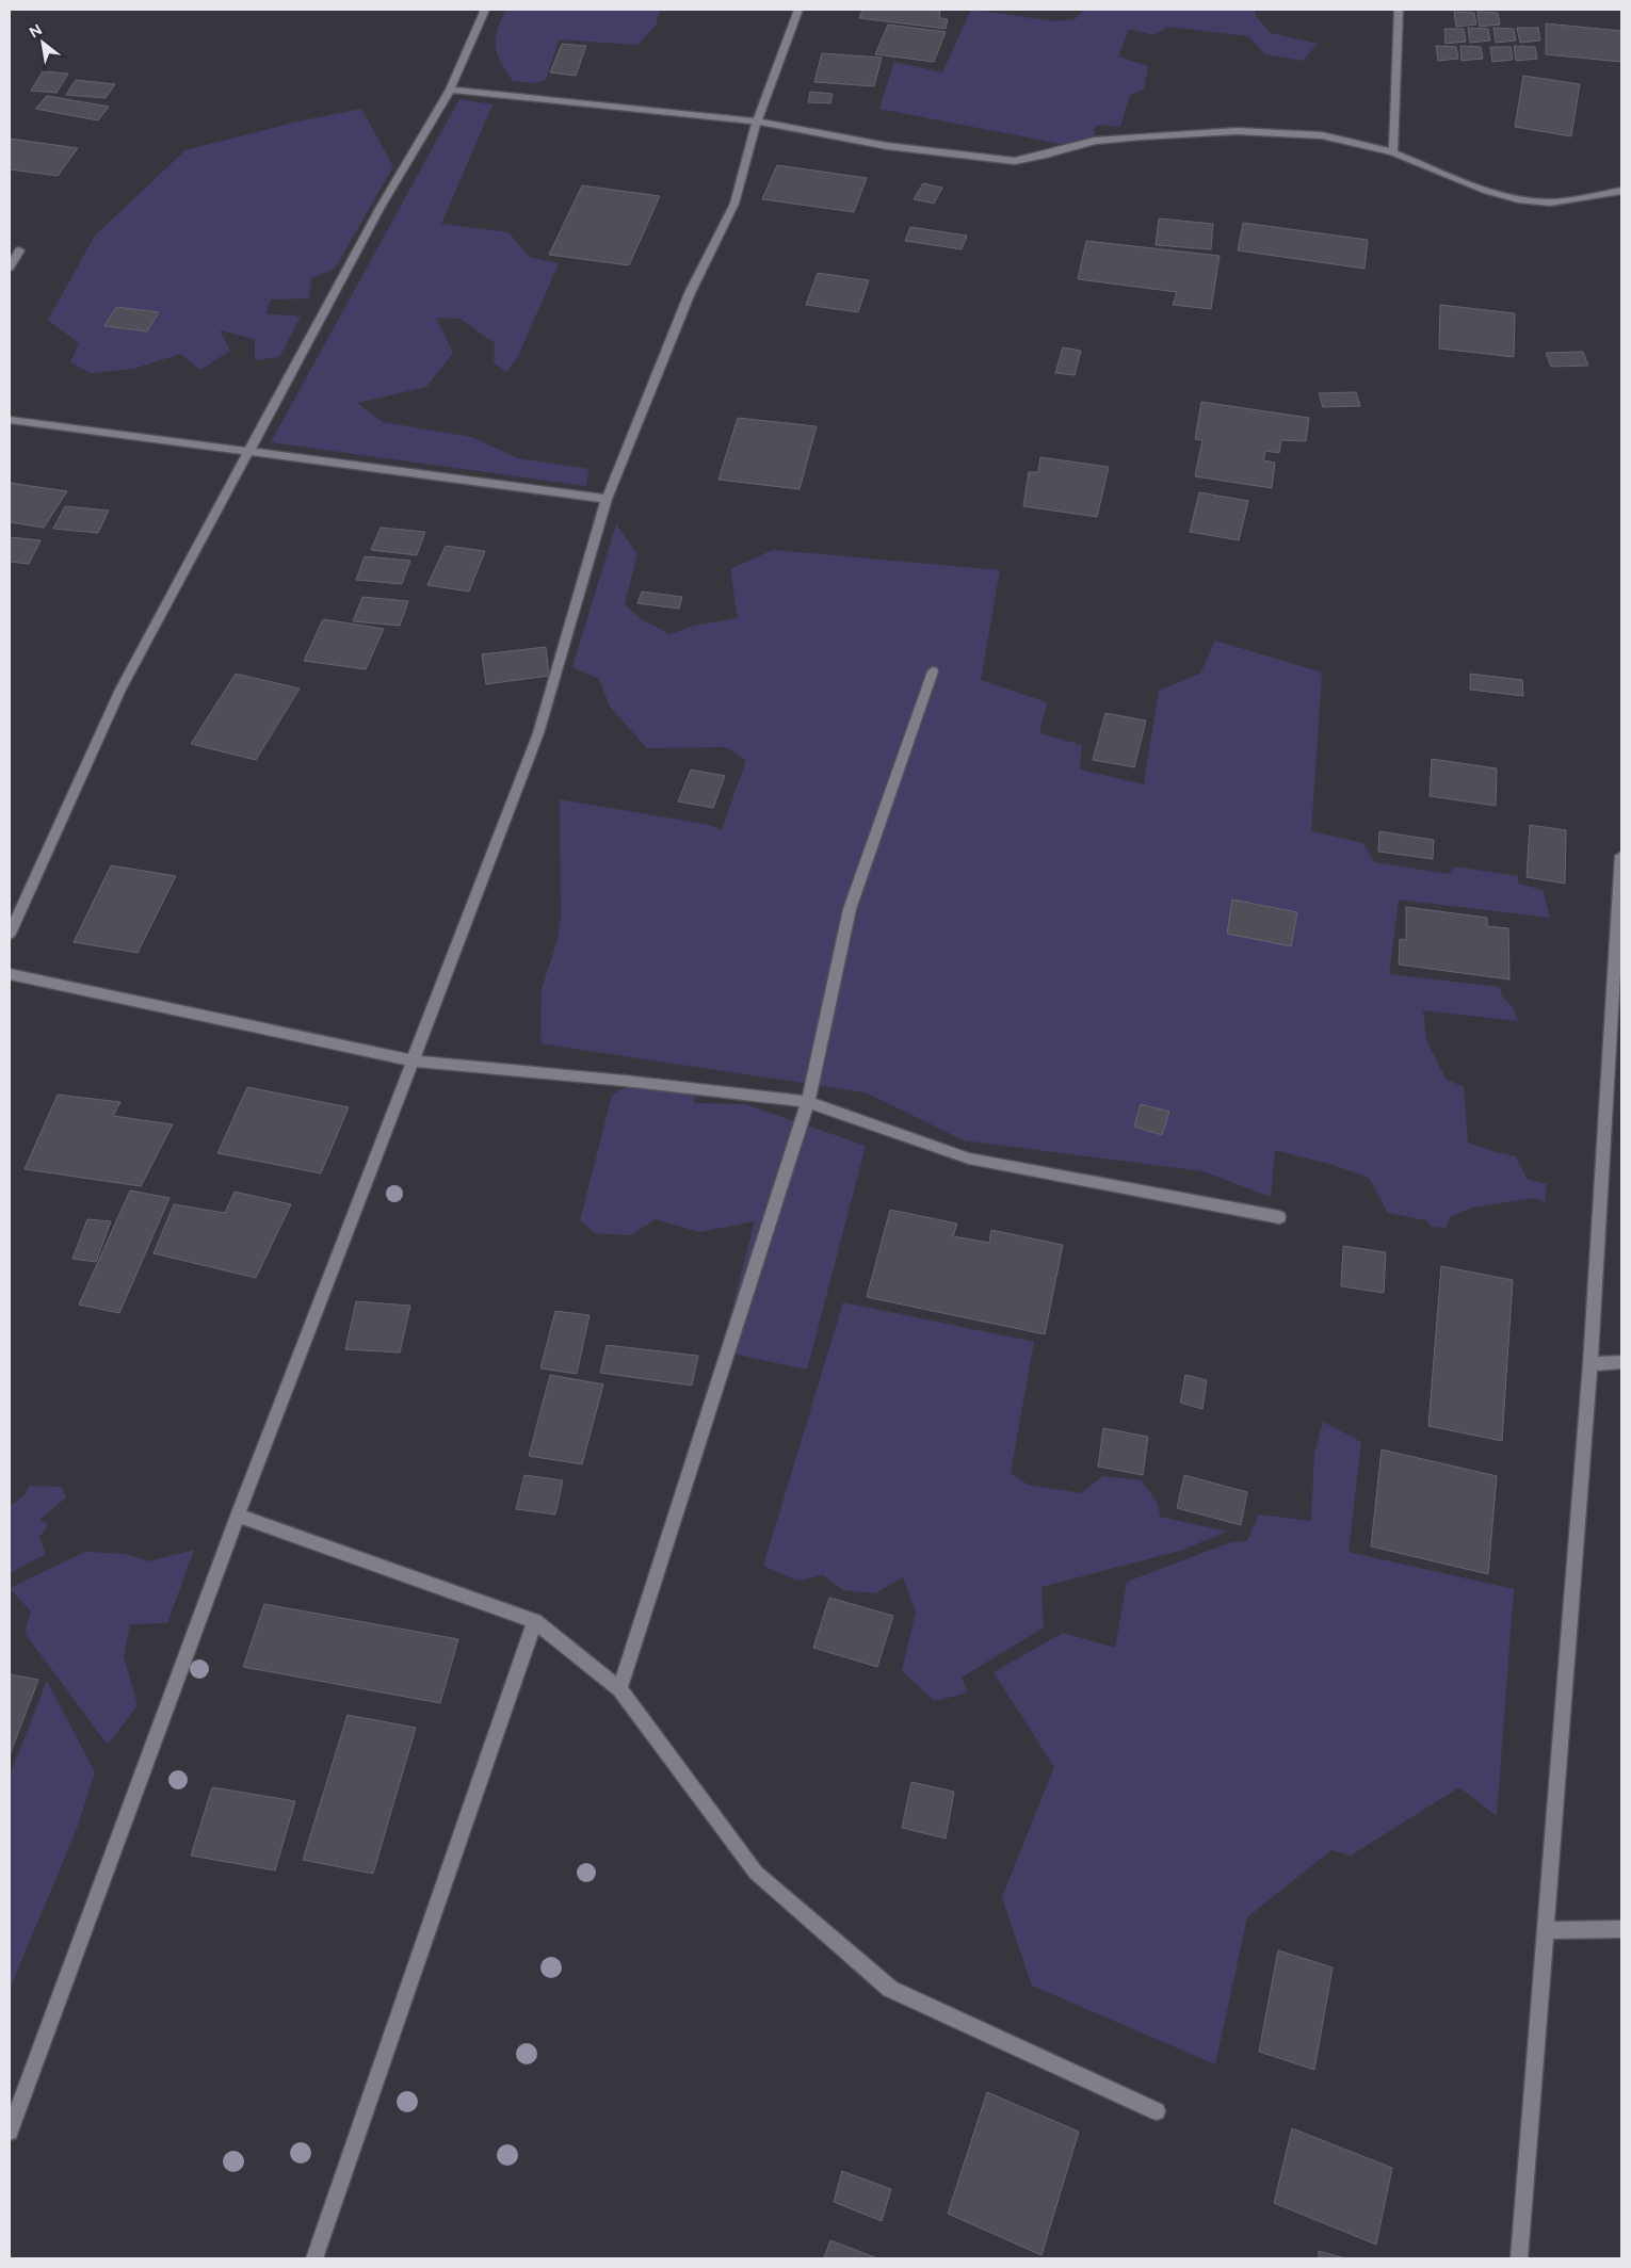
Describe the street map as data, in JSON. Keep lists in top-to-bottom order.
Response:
{
  "north": "top left"
}
